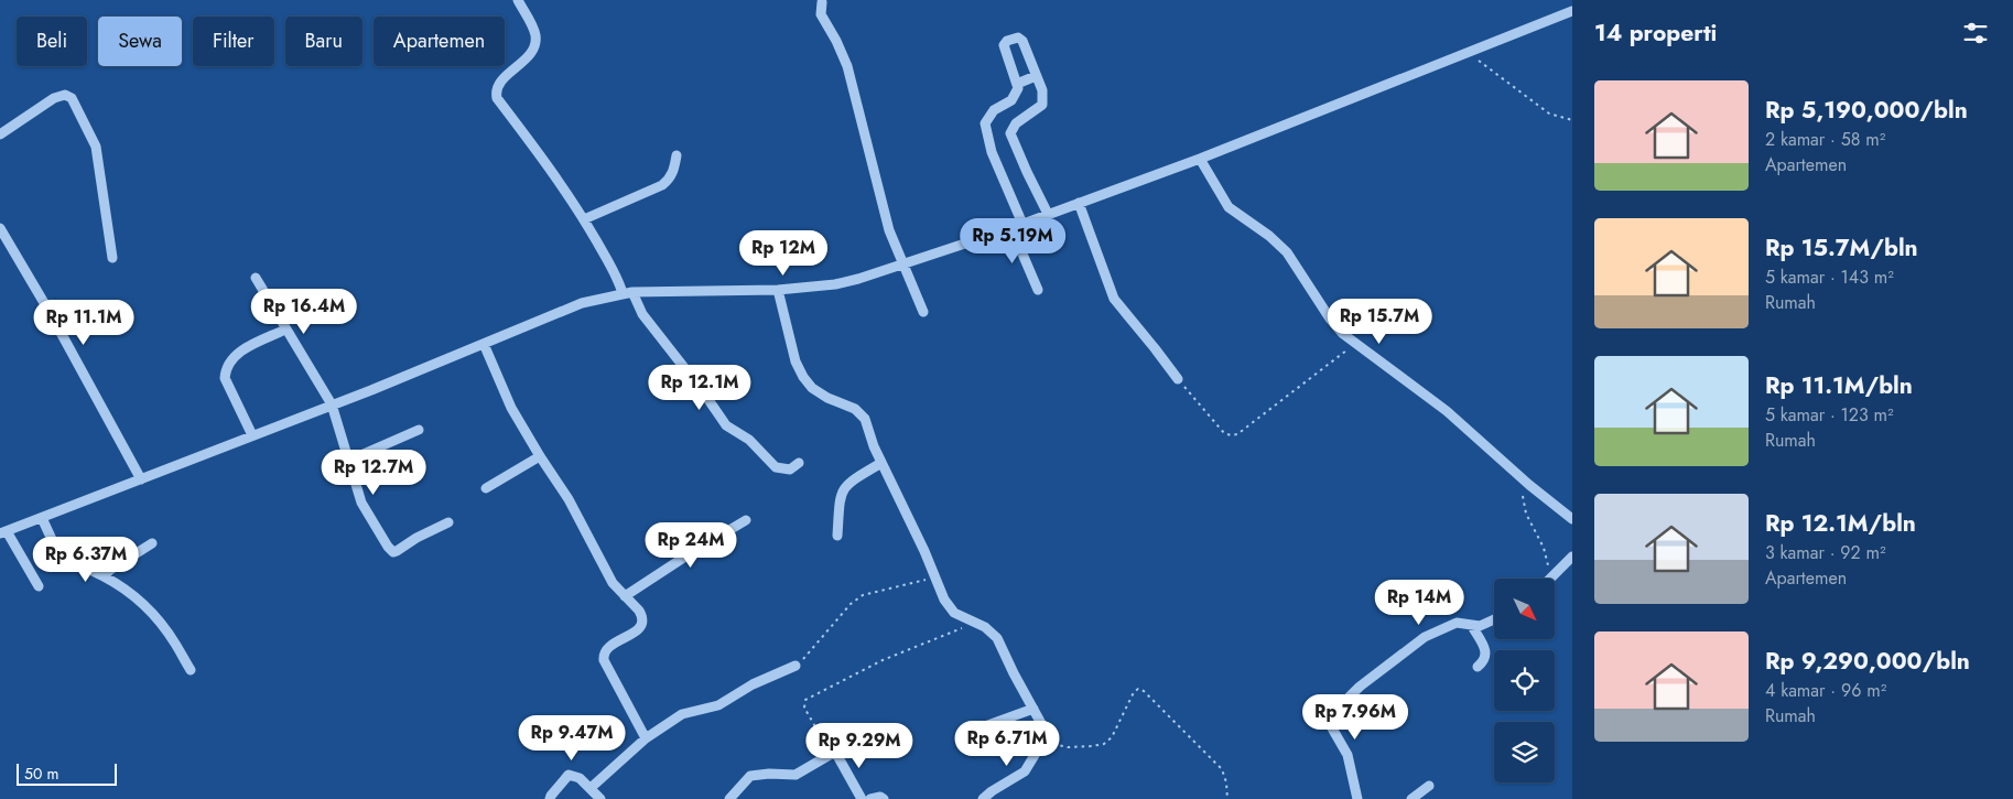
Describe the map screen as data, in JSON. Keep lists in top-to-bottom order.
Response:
{
  "scale_bar": "50 m",
  "north": "bottom right",
  "page": {
    "heading": "14 properti",
    "chip": [
      "Beli",
      "Sewa",
      "Filter",
      "Baru",
      "Apartemen"
    ],
    "list": [
      {
        "name": "Rp 5,190,000/bln",
        "note": "2 kamar · 58 m² · Apartemen"
      },
      {
        "name": "Rp 15.7M/bln",
        "note": "5 kamar · 143 m² · Rumah"
      },
      {
        "name": "Rp 11.1M/bln",
        "note": "5 kamar · 123 m² · Rumah"
      },
      {
        "name": "Rp 12.1M/bln",
        "note": "3 kamar · 92 m² · Apartemen"
      },
      {
        "name": "Rp 9,290,000/bln",
        "note": "4 kamar · 96 m² · Rumah"
      }
    ],
    "price": [
      "Rp 5.19M",
      "Rp 12M",
      "Rp 16.4M",
      "Rp 15.7M",
      "Rp 11.1M",
      "Rp 12.1M",
      "Rp 12.7M",
      "Rp 24M",
      "Rp 6.37M",
      "Rp 14M",
      "Rp 7.96M",
      "Rp 9.47M",
      "Rp 6.71M",
      "Rp 9.29M"
    ],
    "scale": "50 m"
  }
}
